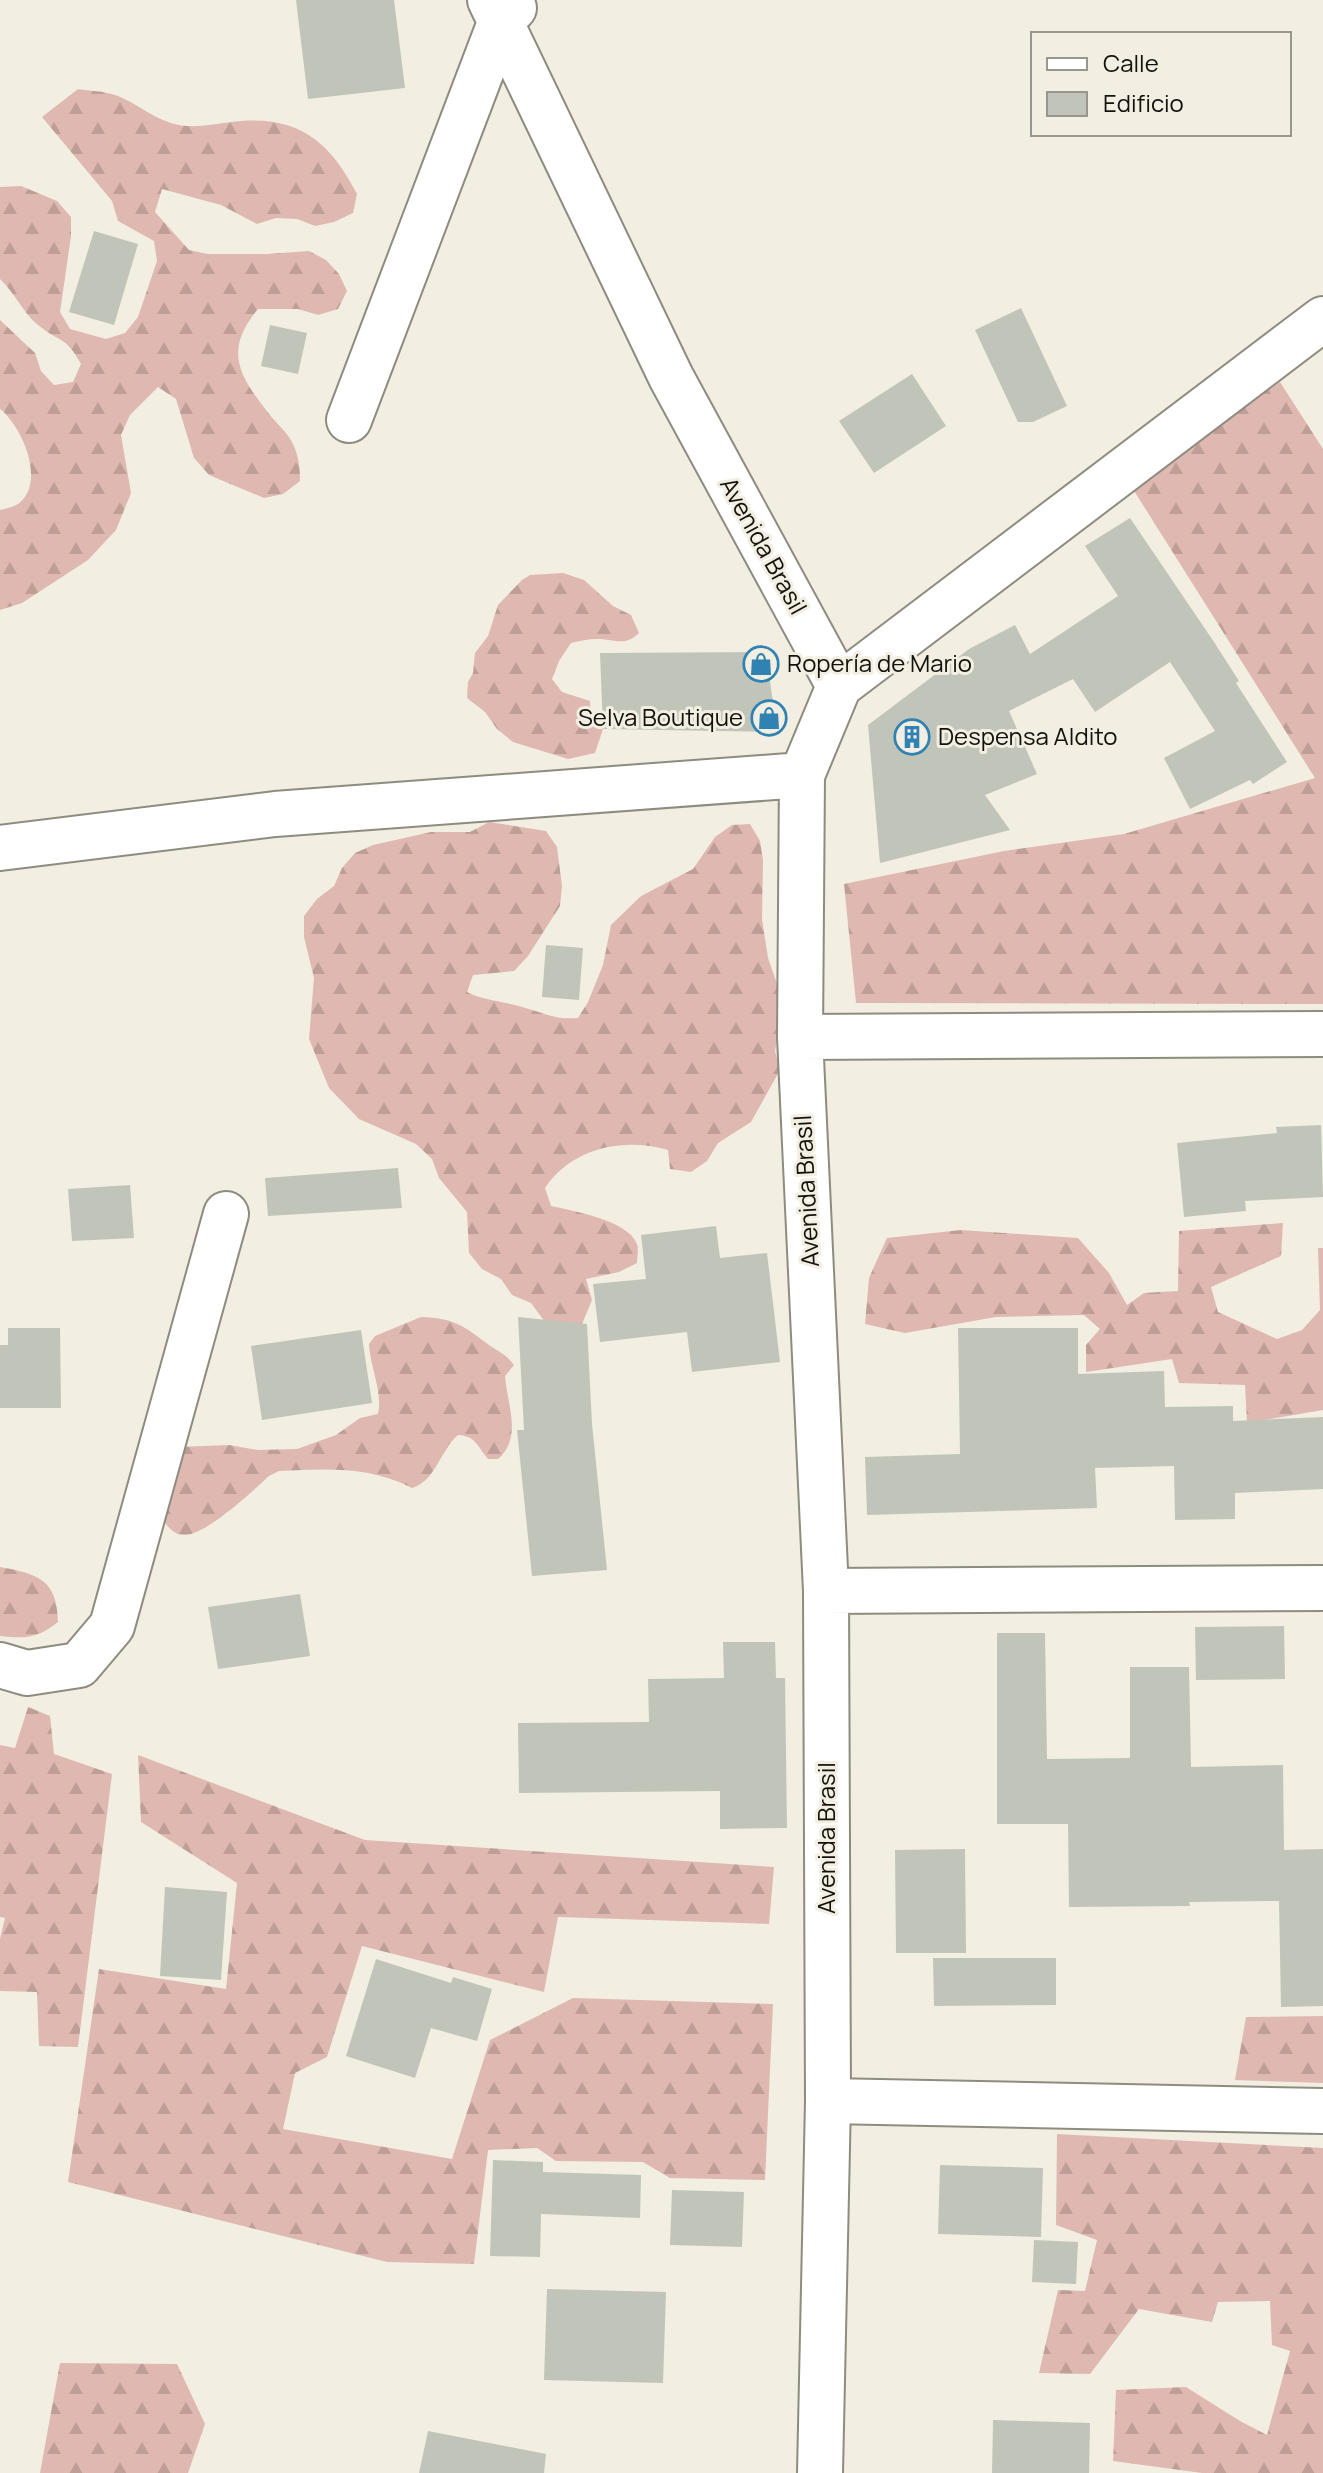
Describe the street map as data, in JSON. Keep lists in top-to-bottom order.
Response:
{
  "streets": {
    "street": ["Avenida Brasil"]
  },
  "places": {
    "shop": ["Ropería de Mario", "Selva Boutique"],
    "building": ["Despensa Aldito"]
  },
  "legend": ["Calle", "Edificio"]
}
